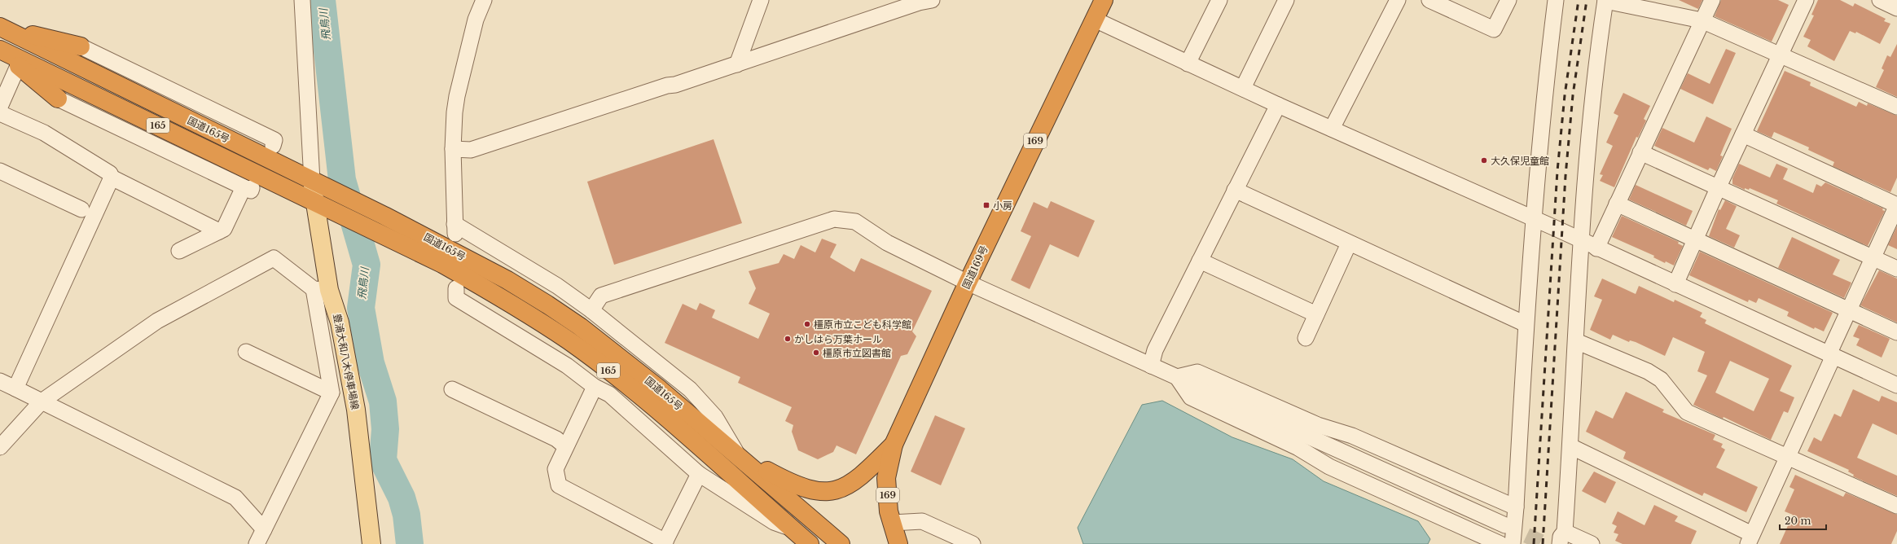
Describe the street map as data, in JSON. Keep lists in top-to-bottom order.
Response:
{
  "streets": {
    "highway": [
      "165",
      "国道165号",
      "169",
      "国道169号"
    ],
    "main road": ["豊浦大和八木停車場線"]
  },
  "crossings": [
    ["国道165号", "豊浦大和八木停車場線"]
  ],
  "water": ["飛鳥川"],
  "places": {
    "other": [
      "大久保児童館",
      "橿原市立こども科学館",
      "かしはら万葉ホール",
      "橿原市立図書館"
    ],
    "transit": ["小房"]
  },
  "scale_bar": "20 m"
}
